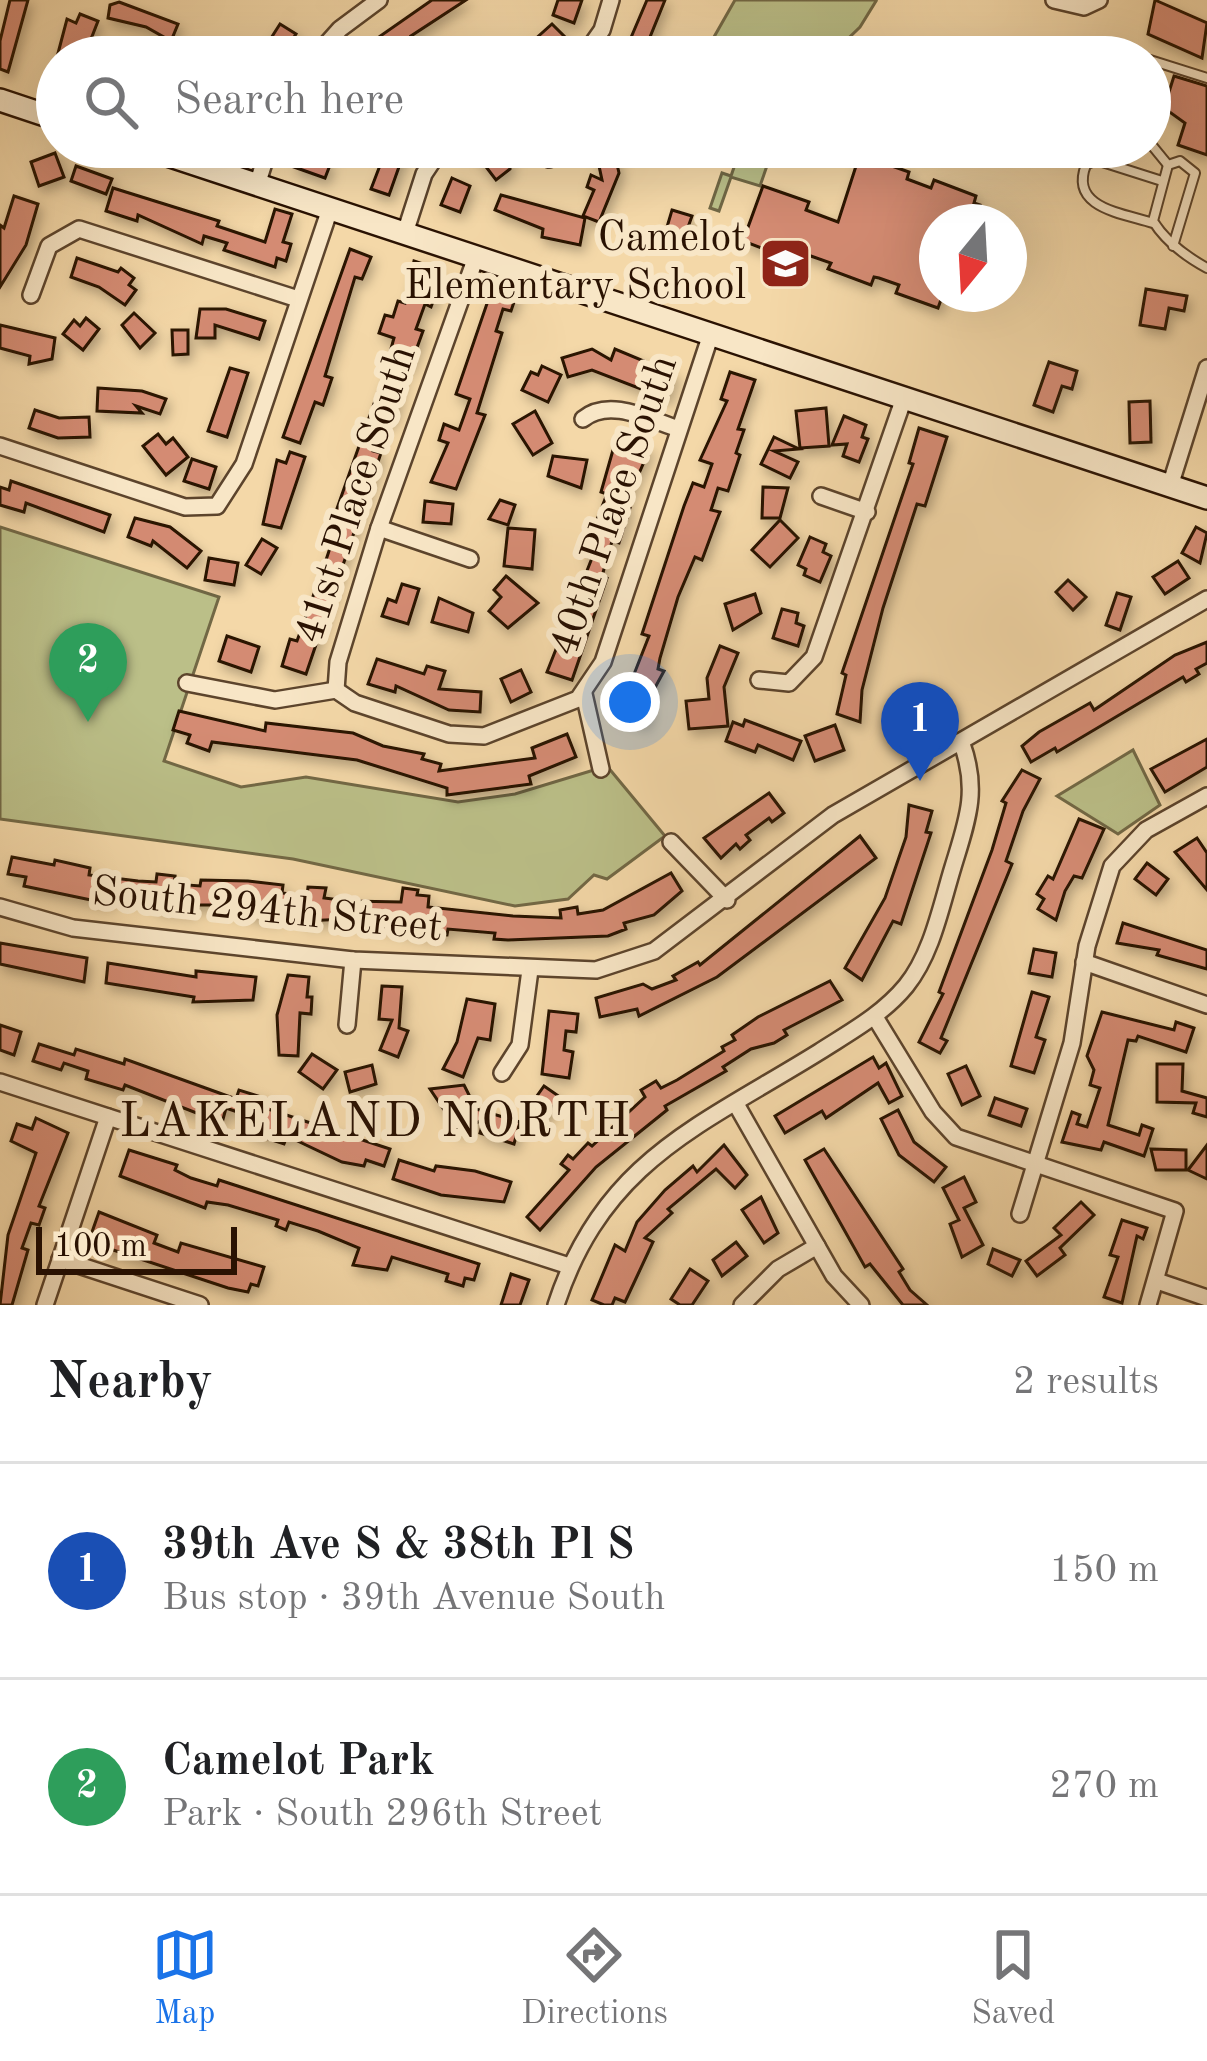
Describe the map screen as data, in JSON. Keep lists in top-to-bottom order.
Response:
{
  "streets": {
    "street": ["41st Place South", "40th Place South", "South 294th Street"]
  },
  "districts": ["LAKELAND NORTH"],
  "places": {
    "school or university": ["Camelot Elementary School"]
  },
  "scale_bar": "100 m",
  "north": "bottom",
  "page": {
    "search": "Search here",
    "pins": ["2", "1"],
    "scale": "100 m",
    "heading": ["Nearby", "2 results"],
    "list": [
      {
        "mark": "1",
        "name": "39th Ave S & 38th Pl S",
        "note": "Bus stop · 39th Avenue South",
        "value": "150 m"
      },
      {
        "mark": "2",
        "name": "Camelot Park",
        "note": "Park · South 296th Street",
        "value": "270 m"
      }
    ],
    "nav": ["Map", "Directions", "Saved"]
  }
}
